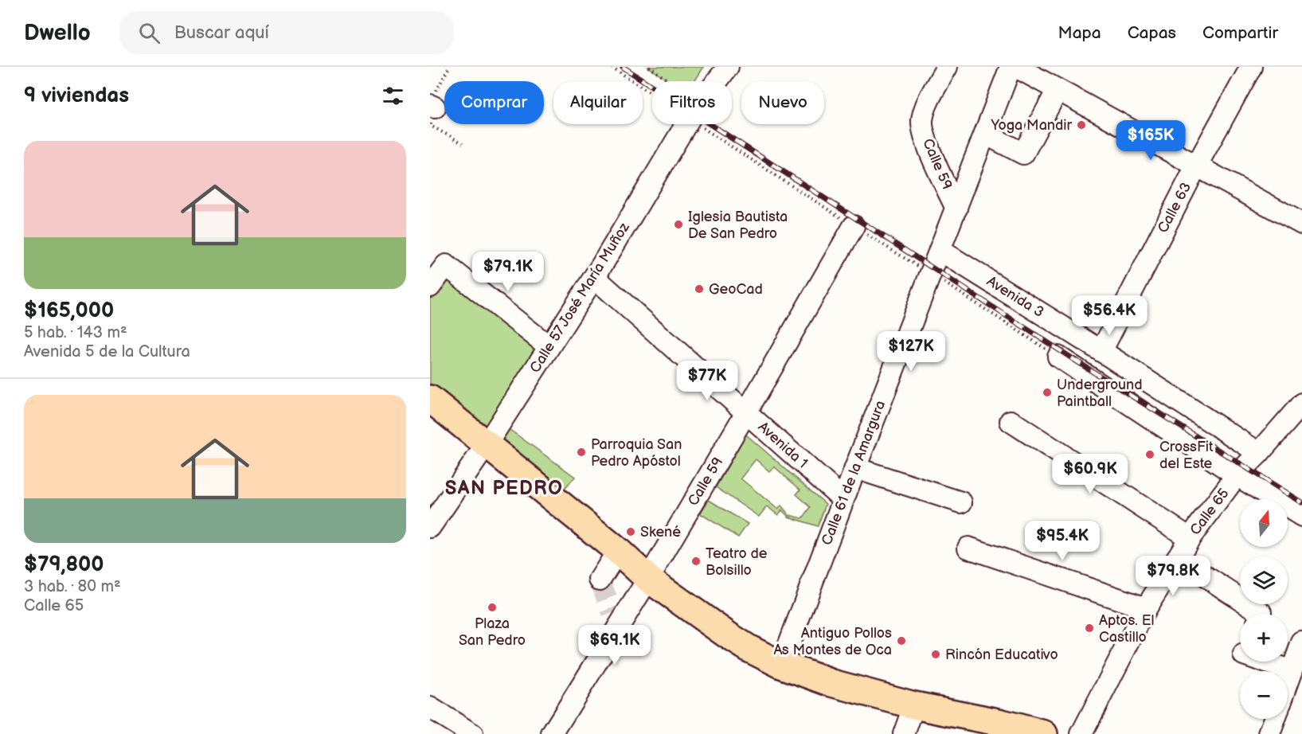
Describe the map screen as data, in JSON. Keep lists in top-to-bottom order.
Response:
{
  "streets": {
    "street": [
      "Calle 59",
      "Calle 63",
      "Avenida 3",
      "Calle 57 José María Muñoz",
      "Avenida 1",
      "Calle 61 de la Amargura",
      "Calle 65"
    ]
  },
  "crossings": [
    ["Calle 59", "Avenida 1"],
    ["Calle 59", "Calle 61 de la Amargura"],
    ["Calle 63", "Avenida 3"],
    ["Avenida 3", "Calle 61 de la Amargura"],
    ["Avenida 3", "Calle 65"],
    ["Calle 57 José María Muñoz", "Avenida 1"],
    ["Avenida 1", "Calle 61 de la Amargura"]
  ],
  "districts": ["SAN PEDRO"],
  "places": [
    "Yoga Mandir",
    "Iglesia Bautista De San Pedro",
    "GeoCad",
    "Underground Paintball",
    "Parroquia San Pedro Apóstol",
    "CrossFit del Este",
    "Skené",
    "Teatro de Bolsillo",
    "Plaza San Pedro",
    "Aptos. El Castillo",
    "Antiguo Pollos As Montes de Oca",
    "Rincón Educativo"
  ],
  "north": "top",
  "page": {
    "header": "Dwello",
    "search": "Buscar aquí",
    "nav": ["Mapa", "Capas", "Compartir"],
    "heading": "9 viviendas",
    "chip": [
      "Comprar",
      "Alquilar",
      "Filtros",
      "Nuevo"
    ],
    "price": [
      "$165K",
      "$79.1K",
      "$56.4K",
      "$127K",
      "$77K",
      "$60.9K",
      "$95.4K",
      "$79.8K",
      "$69.1K"
    ],
    "list": [
      {
        "name": "$165,000",
        "note": "5 hab. · 143 m² · Avenida 5 de la Cultura"
      },
      {
        "name": "$79,800",
        "note": "3 hab. · 80 m² · Calle 65"
      }
    ],
    "map_buttons": ["+", "−"]
  }
}
